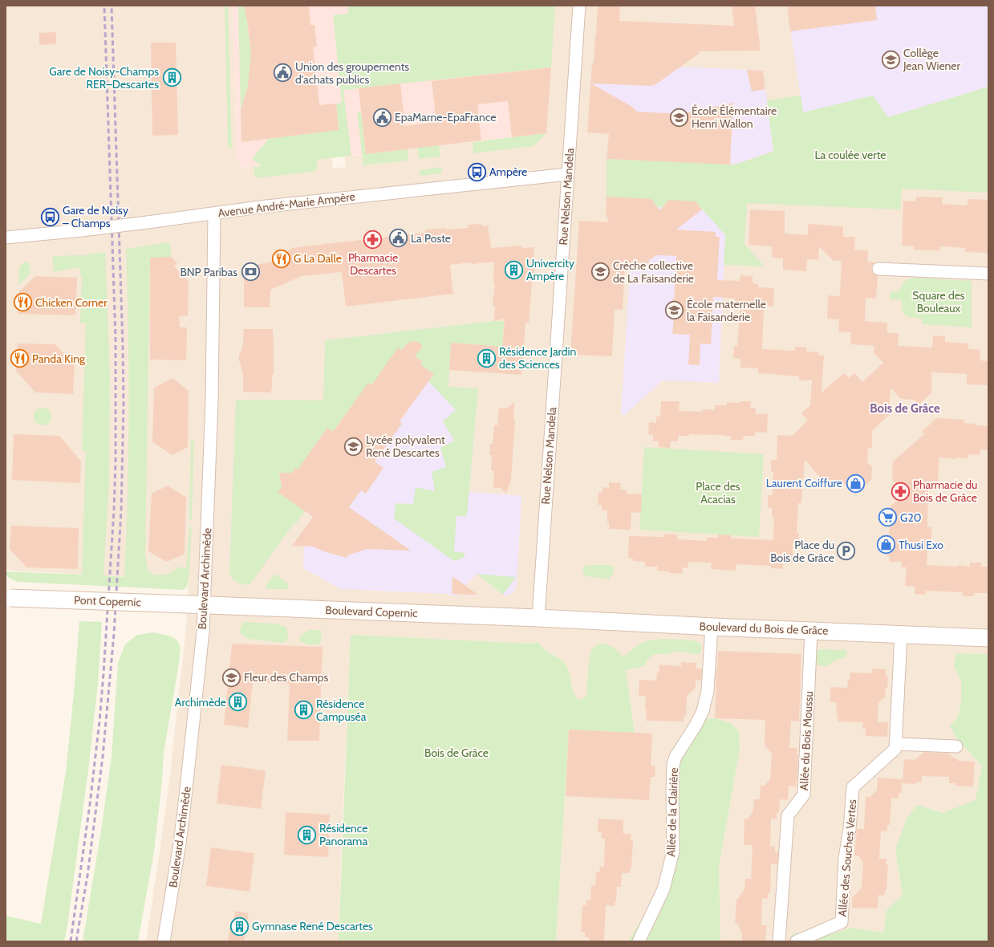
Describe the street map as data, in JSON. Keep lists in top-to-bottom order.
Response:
{
  "streets": {
    "street": [
      "Rue Nelson Mandela",
      "Avenue André-Marie Ampère",
      "Boulevard Archimède",
      "Pont Copernic",
      "Boulevard Copernic",
      "Boulevard du Bois de Grâce",
      "Allée du Bois Moussu",
      "Allée de la Clairière",
      "Allée des Souches Vertes"
    ]
  },
  "crossings": [
    ["Rue Nelson Mandela", "Avenue André-Marie Ampère"],
    ["Rue Nelson Mandela", "Boulevard Copernic"],
    ["Rue Nelson Mandela", "Boulevard du Bois de Grâce"],
    ["Avenue André-Marie Ampère", "Boulevard Archimède"],
    ["Boulevard Archimède", "Pont Copernic"],
    ["Boulevard Archimède", "Boulevard Copernic"],
    ["Pont Copernic", "Boulevard Copernic"],
    ["Boulevard Copernic", "Boulevard du Bois de Grâce"],
    ["Boulevard du Bois de Grâce", "Allée du Bois Moussu"],
    ["Boulevard du Bois de Grâce", "Allée de la Clairière"]
  ],
  "districts": ["Bois de Grâce"],
  "parks": [
    "La coulée verte",
    "Square des Bouleaux",
    "Place des Acacias",
    "Bois de Grâce"
  ],
  "places": {
    "school or university": [
      "Collège Jean Wiener",
      "École Élémentaire Henri Wallon",
      "Crèche collective de La Faisanderie",
      "École maternelle la Faisanderie",
      "Lycée polyvalent René Descartes",
      "Fleur des Champs"
    ],
    "public building": ["Union des groupements d'achats publics", "EpaMarne-EpaFrance", "La Poste"],
    "building": [
      "Gare de Noisy-Champs RER–Descartes",
      "Univercity Ampère",
      "Résidence Jardin des Sciences",
      "Archimède",
      "Résidence Campuséa",
      "Résidence Panorama",
      "Gymnase René Descartes"
    ],
    "bus stop": ["Ampère", "Gare de Noisy – Champs"],
    "pharmacy": ["Pharmacie Descartes", "Pharmacie du Bois de Grâce"],
    "restaurant": ["G La Dalle", "Chicken Corner", "Panda King"],
    "bank": ["BNP Paribas"],
    "shop": ["Laurent Coiffure", "Thusi Exo"],
    "supermarket": ["G20"],
    "parking": ["Place du Bois de Grâce"]
  }
}
